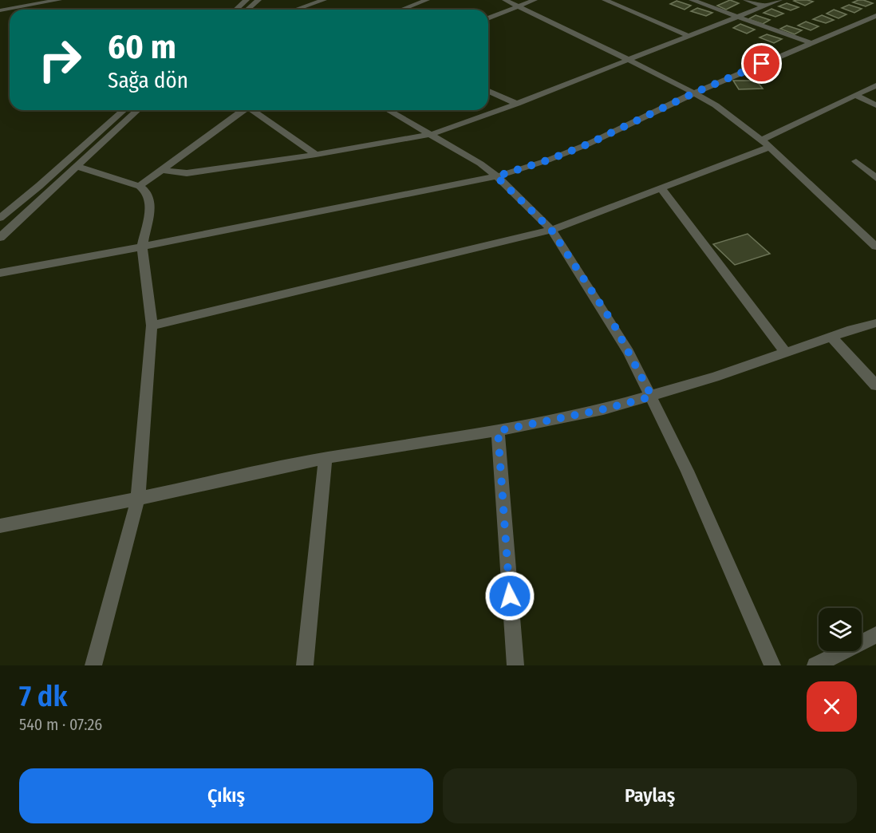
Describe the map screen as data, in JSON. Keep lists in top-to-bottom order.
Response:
{
  "page": {
    "turn": ["60 m", "Sağa dön"],
    "heading": ["7 dk", "540 m · 07:26"],
    "buttons": ["Çıkış", "Paylaş"]
  }
}
